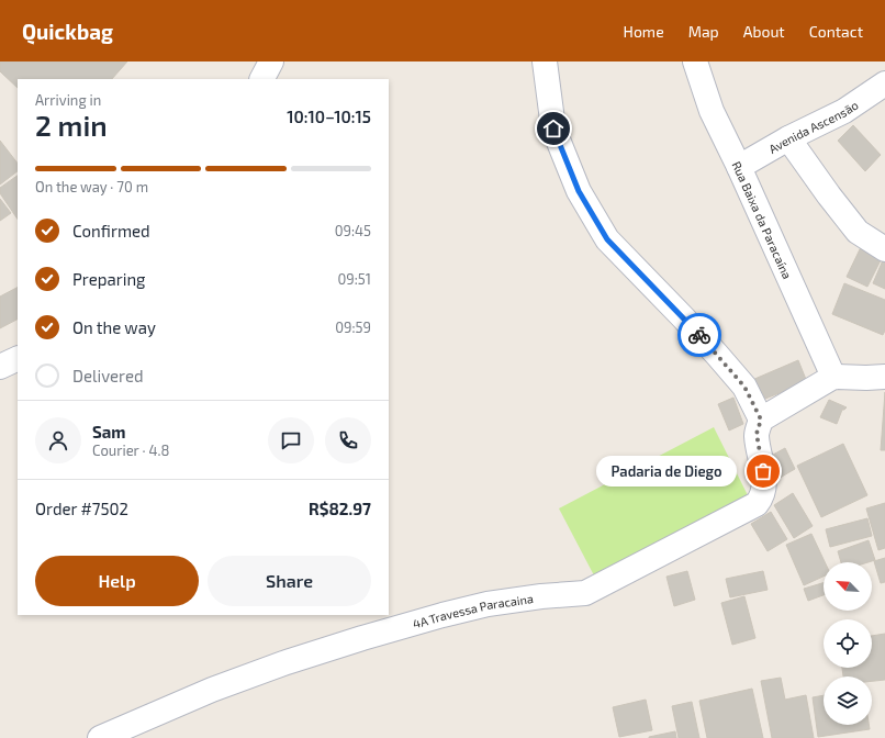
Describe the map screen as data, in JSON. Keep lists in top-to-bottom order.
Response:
{
  "streets": {
    "street": ["Avenida Ascensão", "Rua Baixa da Paracaína", "4A Travessa Paracaina"]
  },
  "crossings": [
    ["Avenida Ascensão", "Rua Baixa da Paracaína"]
  ],
  "places": ["Padaria de Diego"],
  "north": "top left",
  "page": {
    "header": "Quickbag",
    "nav": [
      "Home",
      "Map",
      "About",
      "Contact"
    ],
    "heading": ["2 min", "Arriving in", "10:10–10:15"],
    "panel": [
      "Sam",
      "Courier · 4.8",
      "Order #7502",
      "R$82.97"
    ],
    "bar": "On the way · 70 m",
    "list": [
      ["Confirmed", "09:45"],
      ["Preparing", "09:51"],
      ["On the way", "09:59"],
      "Delivered"
    ],
    "bubble": "Padaria de Diego",
    "buttons": ["Help", "Share"]
  }
}
